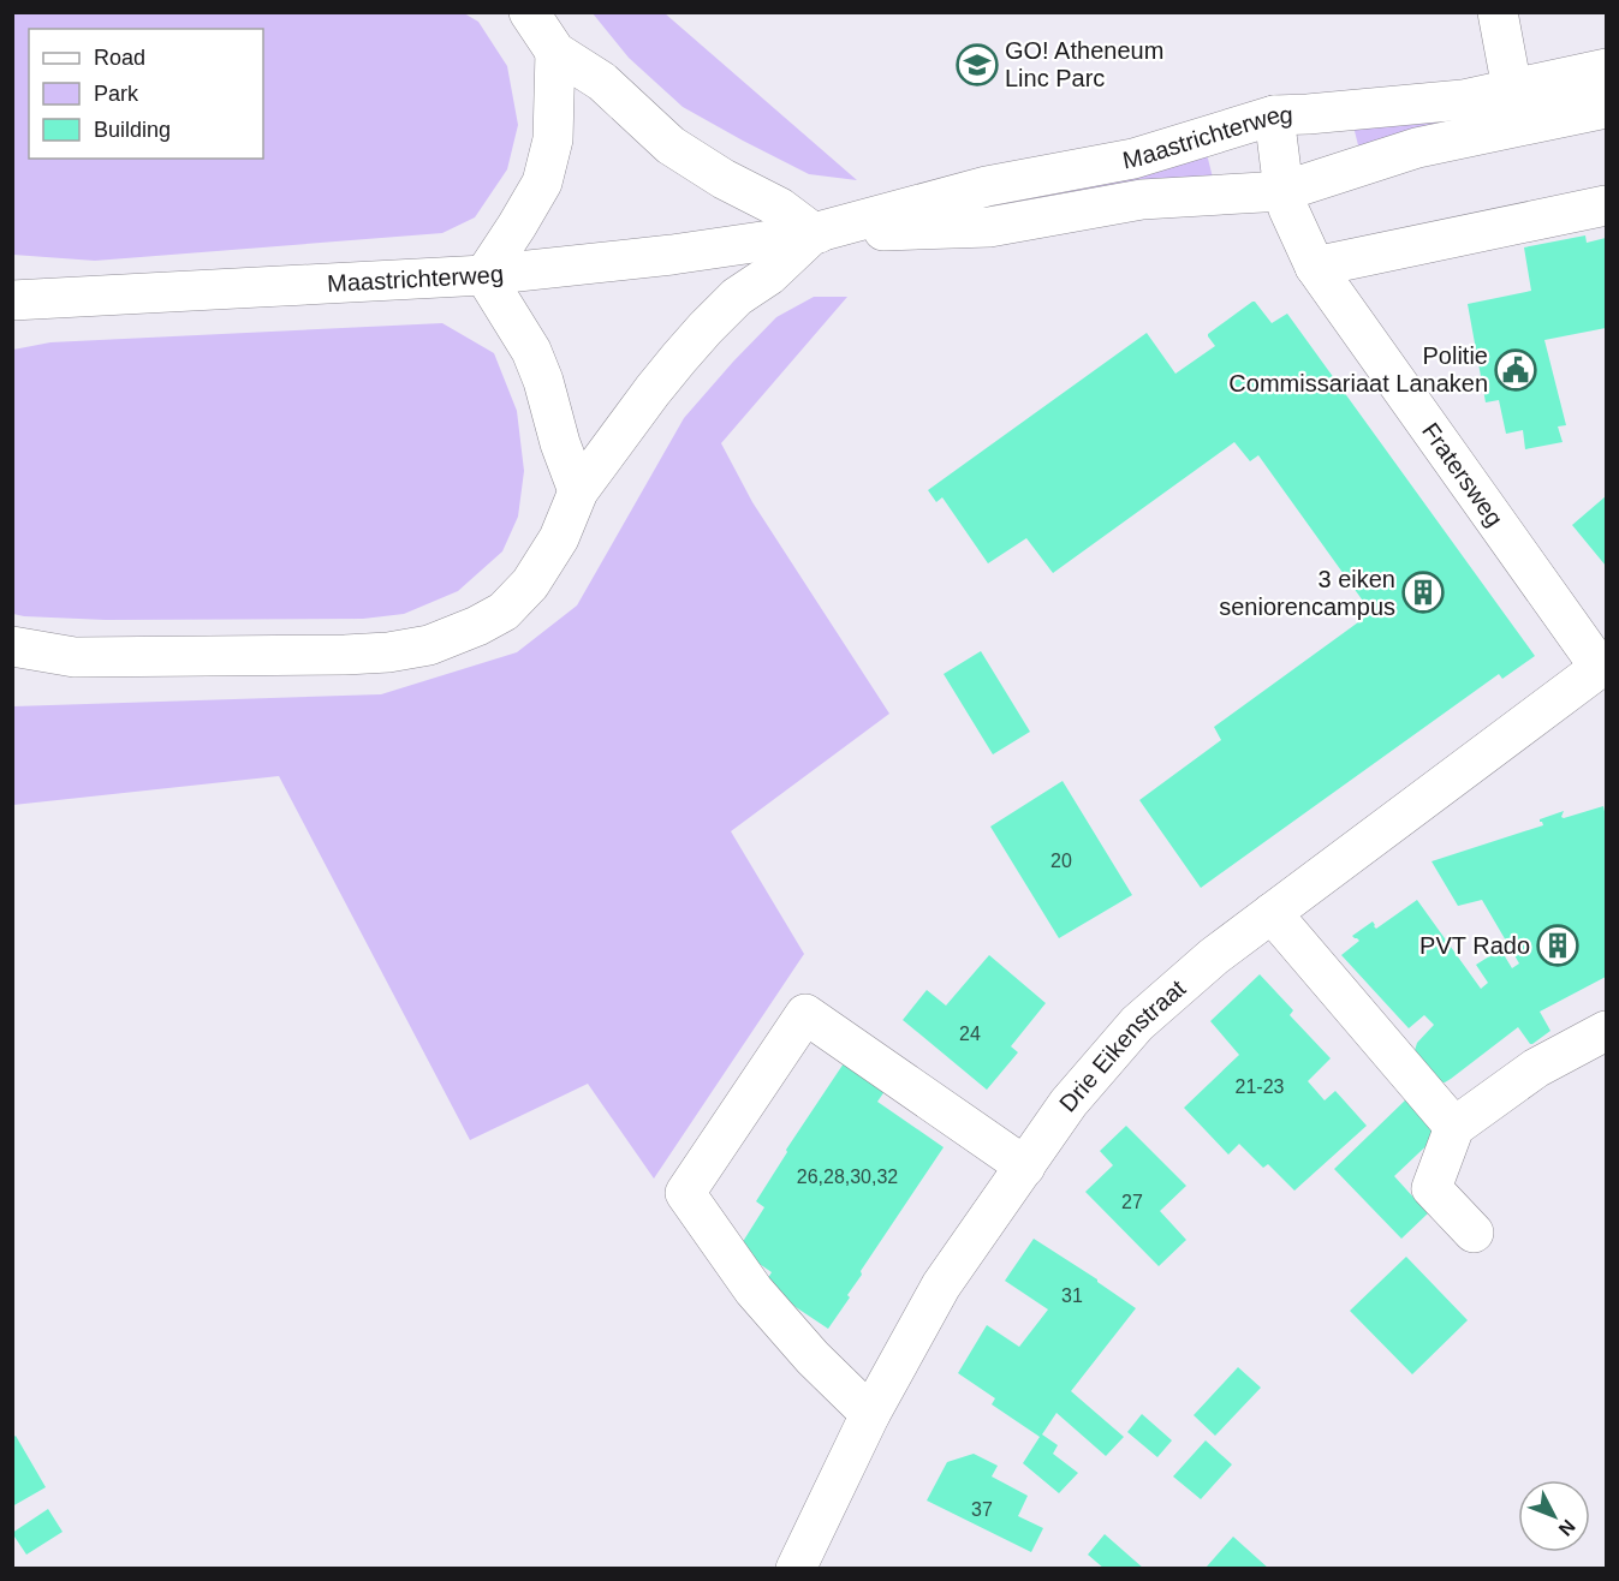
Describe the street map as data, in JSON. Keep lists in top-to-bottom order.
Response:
{
  "streets": {
    "main road": ["Maastrichterweg", "Fratersweg", "Drie Eikenstraat"]
  },
  "crossings": [
    ["Maastrichterweg", "Fratersweg"],
    ["Fratersweg", "Drie Eikenstraat"]
  ],
  "places": {
    "school or university": ["GO! Atheneum Linc Parc"],
    "public building": ["Politie Commissariaat Lanaken"],
    "building": ["3 eiken seniorencampus", "PVT Rado"]
  },
  "house_numbers": [
    "20",
    "24",
    "21-23",
    "26,28,30,32",
    "27",
    "31",
    "37"
  ],
  "legend": ["Road", "Park", "Building"],
  "north": "bottom right"
}
